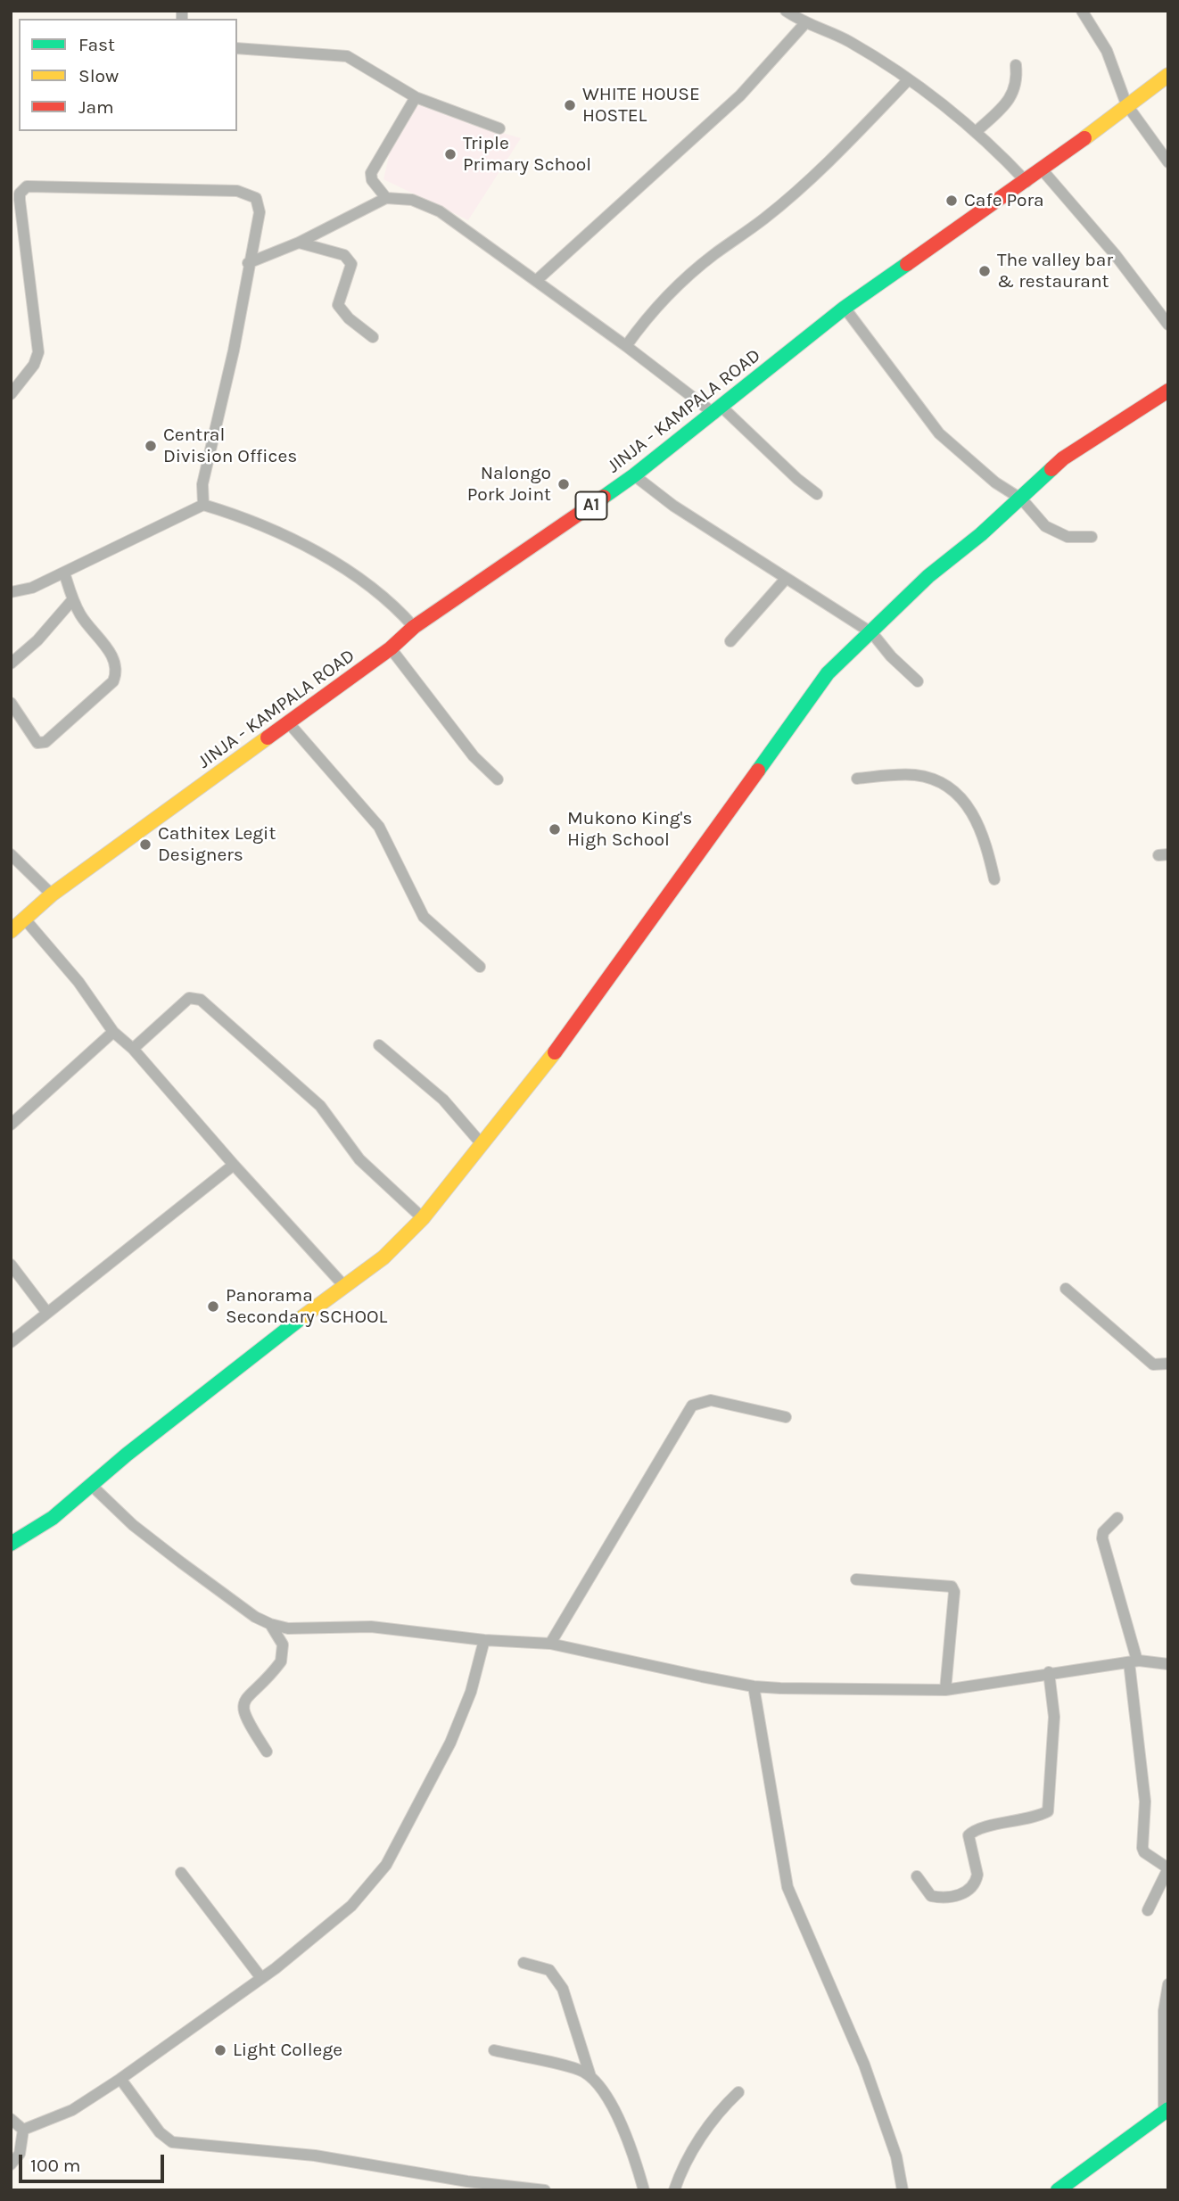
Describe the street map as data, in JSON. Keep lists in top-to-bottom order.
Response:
{
  "streets": {
    "main road": ["JINJA - KAMPALA ROAD", "A1"]
  },
  "places": [
    "WHITE HOUSE HOSTEL",
    "Triple Primary School",
    "Cafe Pora",
    "The valley bar & restaurant",
    "Central Division Offices",
    "Nalongo Pork Joint",
    "Mukono King's High School",
    "Cathitex Legit Designers",
    "Panorama Secondary SCHOOL",
    "Light College"
  ],
  "legend": ["Fast", "Slow", "Jam"],
  "scale_bar": "100 m"
}
